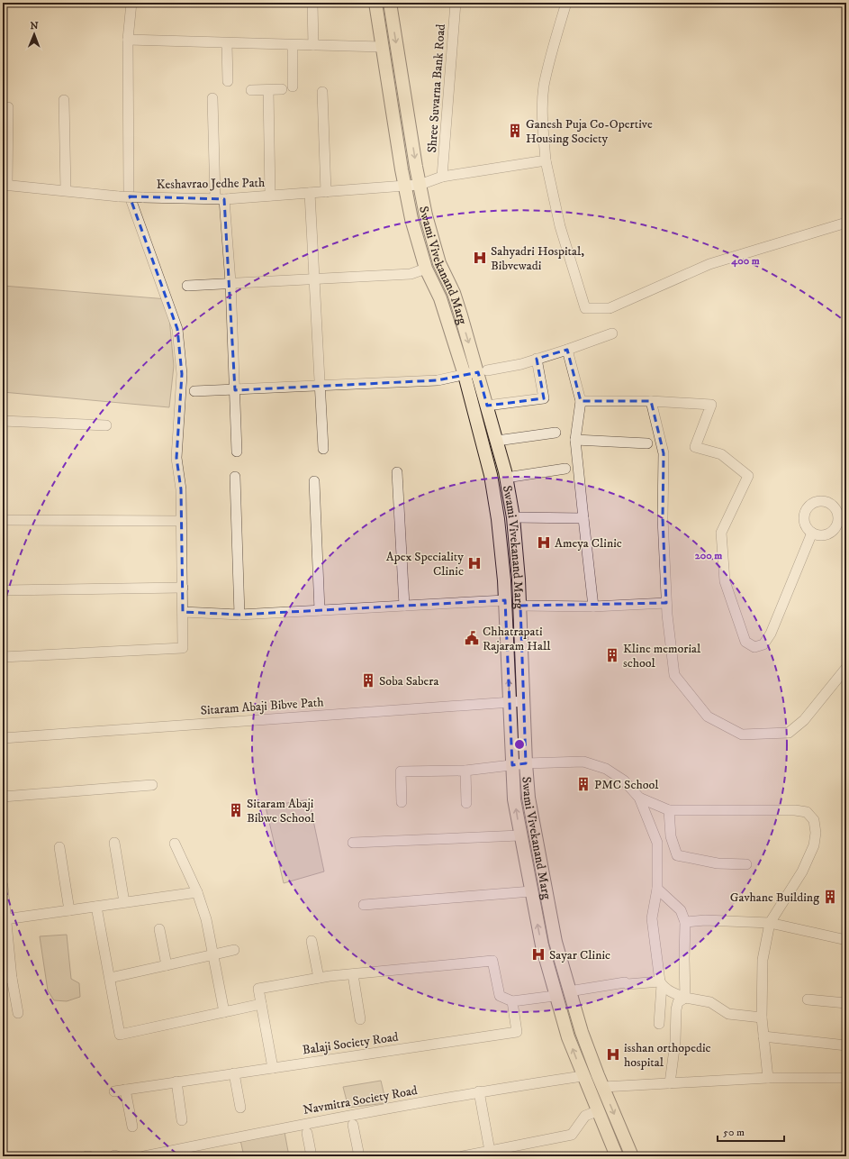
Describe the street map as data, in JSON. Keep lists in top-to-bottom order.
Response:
{
  "streets": {
    "main road": ["Swami Vivekanand Marg"],
    "street": [
      "Shree Suvarna Bank Road",
      "Keshavrao Jedhe Path",
      "Sitaram Abaji Bibve Path",
      "Balaji Society Road",
      "Navmitra Society Road"
    ]
  },
  "crossings": [
    ["Shree Suvarna Bank Road", "Keshavrao Jedhe Path"],
    ["Keshavrao Jedhe Path", "Swami Vivekanand Marg"],
    ["Swami Vivekanand Marg", "Sitaram Abaji Bibve Path"],
    ["Swami Vivekanand Marg", "Navmitra Society Road"]
  ],
  "places": {
    "building": [
      "Ganesh Puja Co-Opertive Housing Society",
      "Kline memorial school",
      "Soba Sabera",
      "PMC School",
      "Sitaram Abaji Bibwe School",
      "Gavhane Building"
    ],
    "hospital": [
      "Sahyadri Hospital, Bibvewadi",
      "Ameya Clinic",
      "Apex Speciality Clinic",
      "Sayar Clinic",
      "isshan orthopedic hospital"
    ],
    "public building": ["Chhatrapati Rajaram Hall"]
  },
  "scale_bar": "50 m",
  "north": "top",
  "rings": ["400 m", "200 m"]
}
